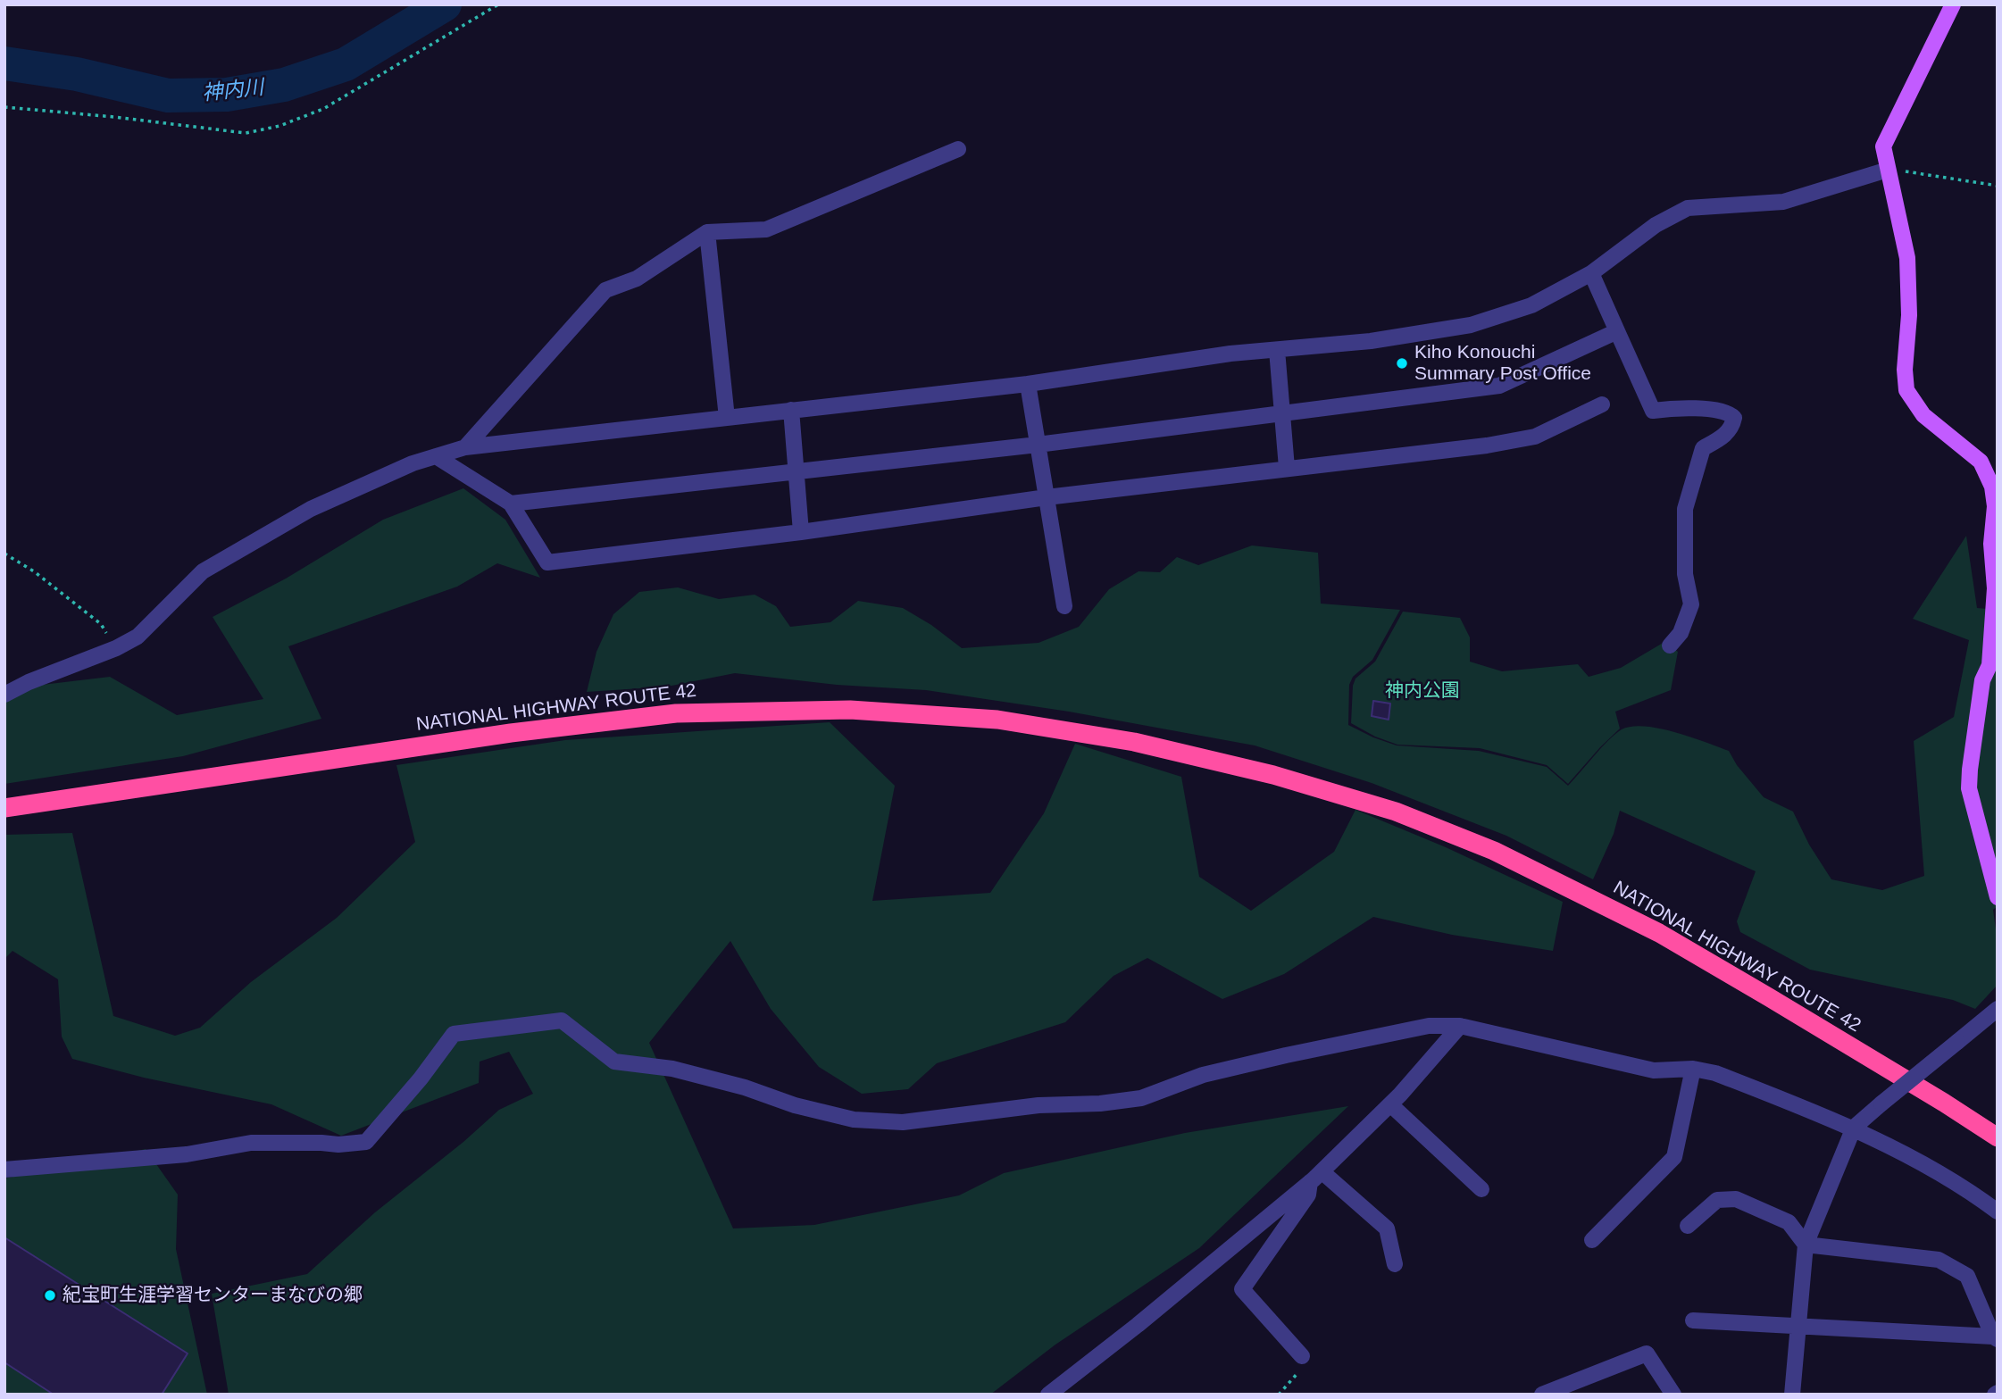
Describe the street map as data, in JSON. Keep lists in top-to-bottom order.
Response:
{
  "streets": {
    "highway": ["NATIONAL HIGHWAY ROUTE 42"]
  },
  "water": ["神内川"],
  "parks": ["神内公園"],
  "places": ["Kiho Konouchi Summary Post Office", "紀宝町生涯学習センターまなびの郷"]
}
